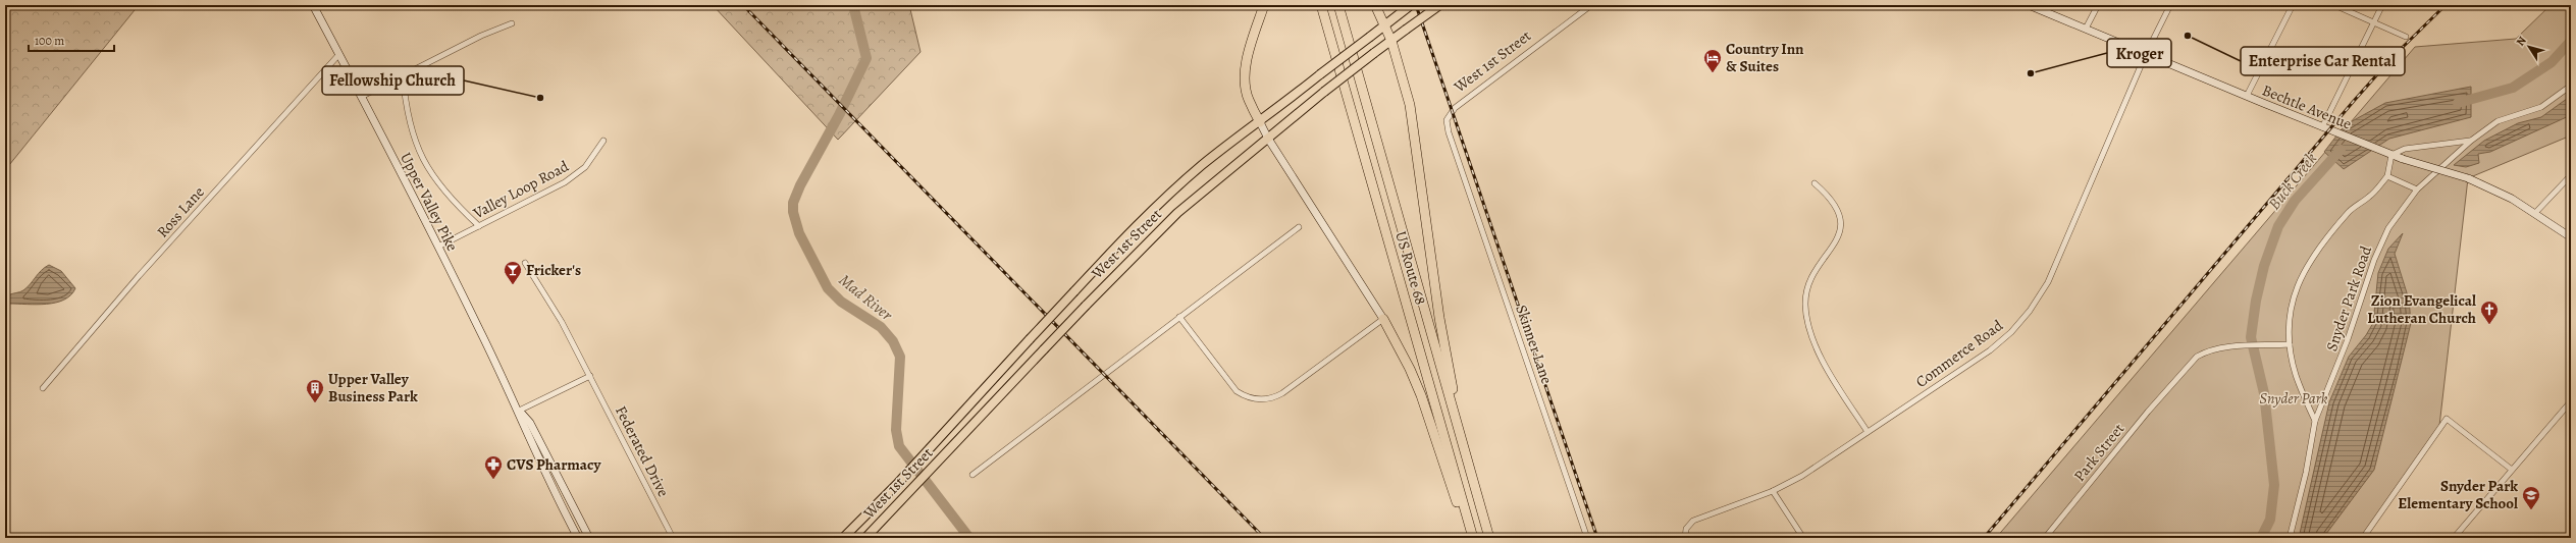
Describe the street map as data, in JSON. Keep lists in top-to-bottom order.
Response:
{
  "streets": {
    "highway": ["US Route 68"],
    "main road": ["West 1st Street", "Bechtle Avenue", "Upper Valley Pike"],
    "street": [
      "Valley Loop Road",
      "Ross Lane",
      "Snyder Park Road",
      "Skinner Lane",
      "Commerce Road",
      "Federated Drive",
      "Park Street"
    ]
  },
  "crossings": [
    ["West 1st Street", "Skinner Lane"],
    ["Bechtle Avenue", "Commerce Road"],
    ["Valley Loop Road", "Upper Valley Pike"],
    ["Upper Valley Pike", "Ross Lane"]
  ],
  "water": ["Buck Creek", "Mad River"],
  "parks": ["Snyder Park"],
  "places": {
    "other": ["Enterprise Car Rental", "Kroger", "Fellowship Church"],
    "hotel": ["Country Inn & Suites"],
    "bar": ["Fricker's"],
    "church": ["Zion Evangelical Lutheran Church"],
    "building": ["Upper Valley Business Park"],
    "pharmacy": ["CVS Pharmacy"],
    "school or university": ["Snyder Park Elementary School"]
  },
  "scale_bar": "100 m",
  "north": "top left"
}
